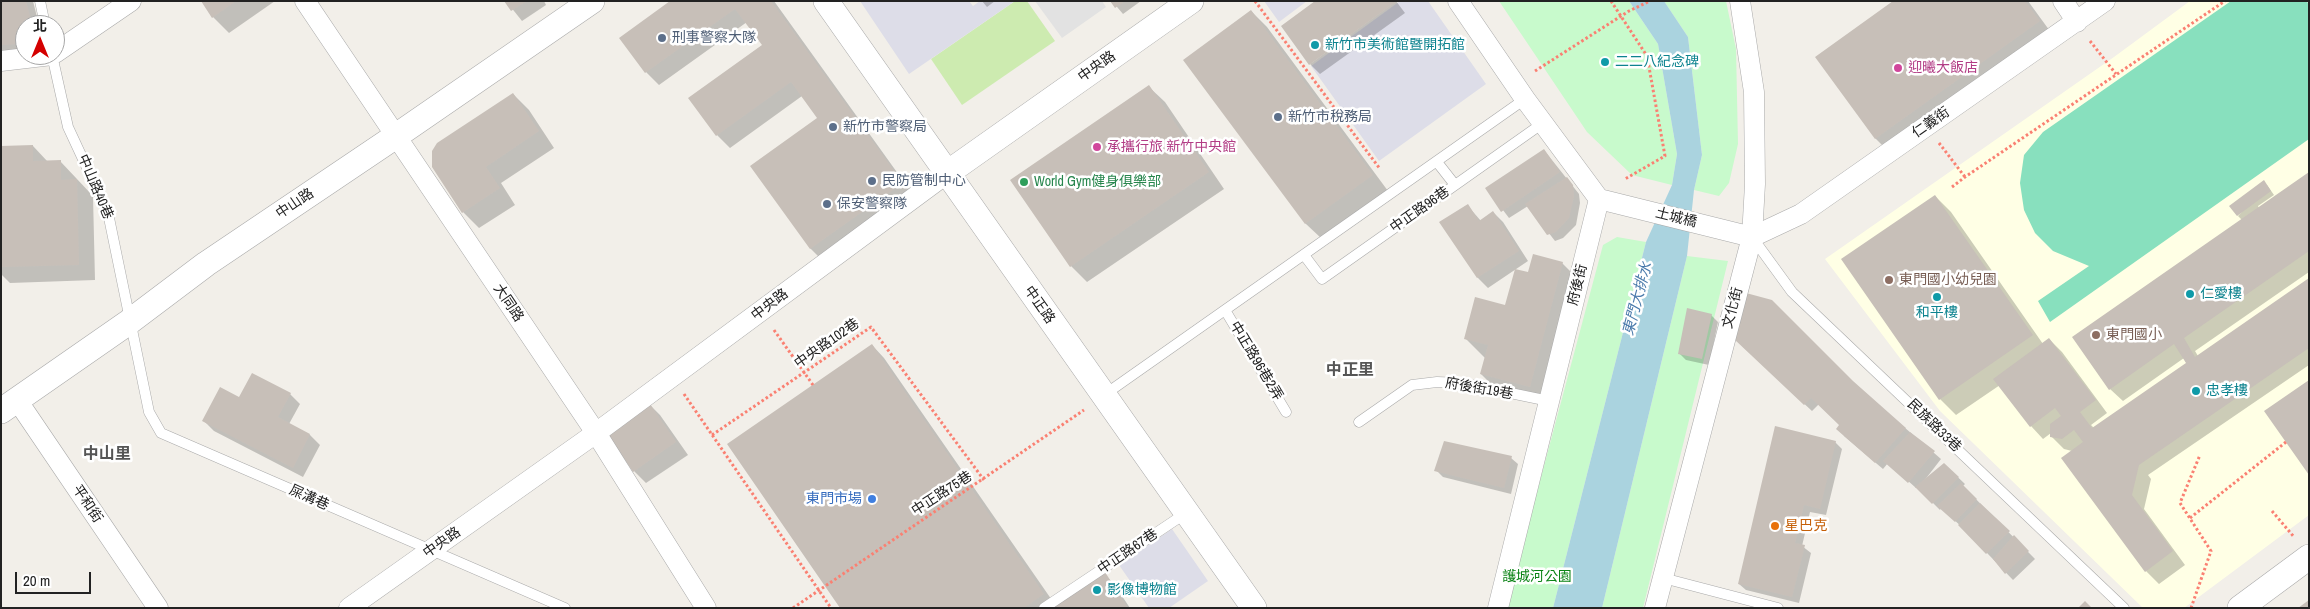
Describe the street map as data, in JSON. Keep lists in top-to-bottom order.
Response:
{
  "streets": {
    "street": [
      "中央路",
      "仁義街",
      "中山路",
      "土城橋",
      "府後街",
      "大同路",
      "中正路",
      "文化街",
      "平和街"
    ],
    "lane": [
      "中山路40巷",
      "中正路96巷",
      "中正路96巷2弄",
      "府後街19巷",
      "民族路33巷",
      "屎溝巷",
      "中正路67巷"
    ],
    "path": ["中央路102巷", "中正路75巷"]
  },
  "crossings": [
    ["中央路", "大同路"],
    ["中央路", "中正路"],
    ["中央路", "屎溝巷"],
    ["仁義街", "土城橋"],
    ["仁義街", "文化街"],
    ["仁義街", "民族路33巷"],
    ["中山路40巷", "中山路"],
    ["中山路40巷", "屎溝巷"],
    ["中山路", "大同路"],
    ["中山路", "屎溝巷"],
    ["中山路", "平和街"],
    ["土城橋", "府後街"],
    ["土城橋", "文化街"],
    ["土城橋", "民族路33巷"],
    ["府後街", "府後街19巷"],
    ["中正路", "中正路75巷"],
    ["中正路", "中正路67巷"],
    ["文化街", "民族路33巷"],
    ["中央路102巷", "中正路75巷"]
  ],
  "districts": ["中正里", "中山里"],
  "water": ["東門大排水"],
  "parks": ["護城河公園"],
  "places": [
    "刑事警察大隊",
    "新竹市美術館暨開拓館",
    "二二八紀念碑",
    "迎曦大飯店",
    "新竹市稅務局",
    "新竹市警察局",
    "承攜行旅 新竹中央館",
    "民防管制中心",
    "World Gym健身俱樂部",
    "保安警察隊",
    "東門國小幼兒園",
    "仁愛樓",
    "和平樓",
    "東門國小",
    "忠孝樓",
    "東門市場",
    "星巴克",
    "影像博物館"
  ],
  "scale_bar": "20 m",
  "north": "top"
}
